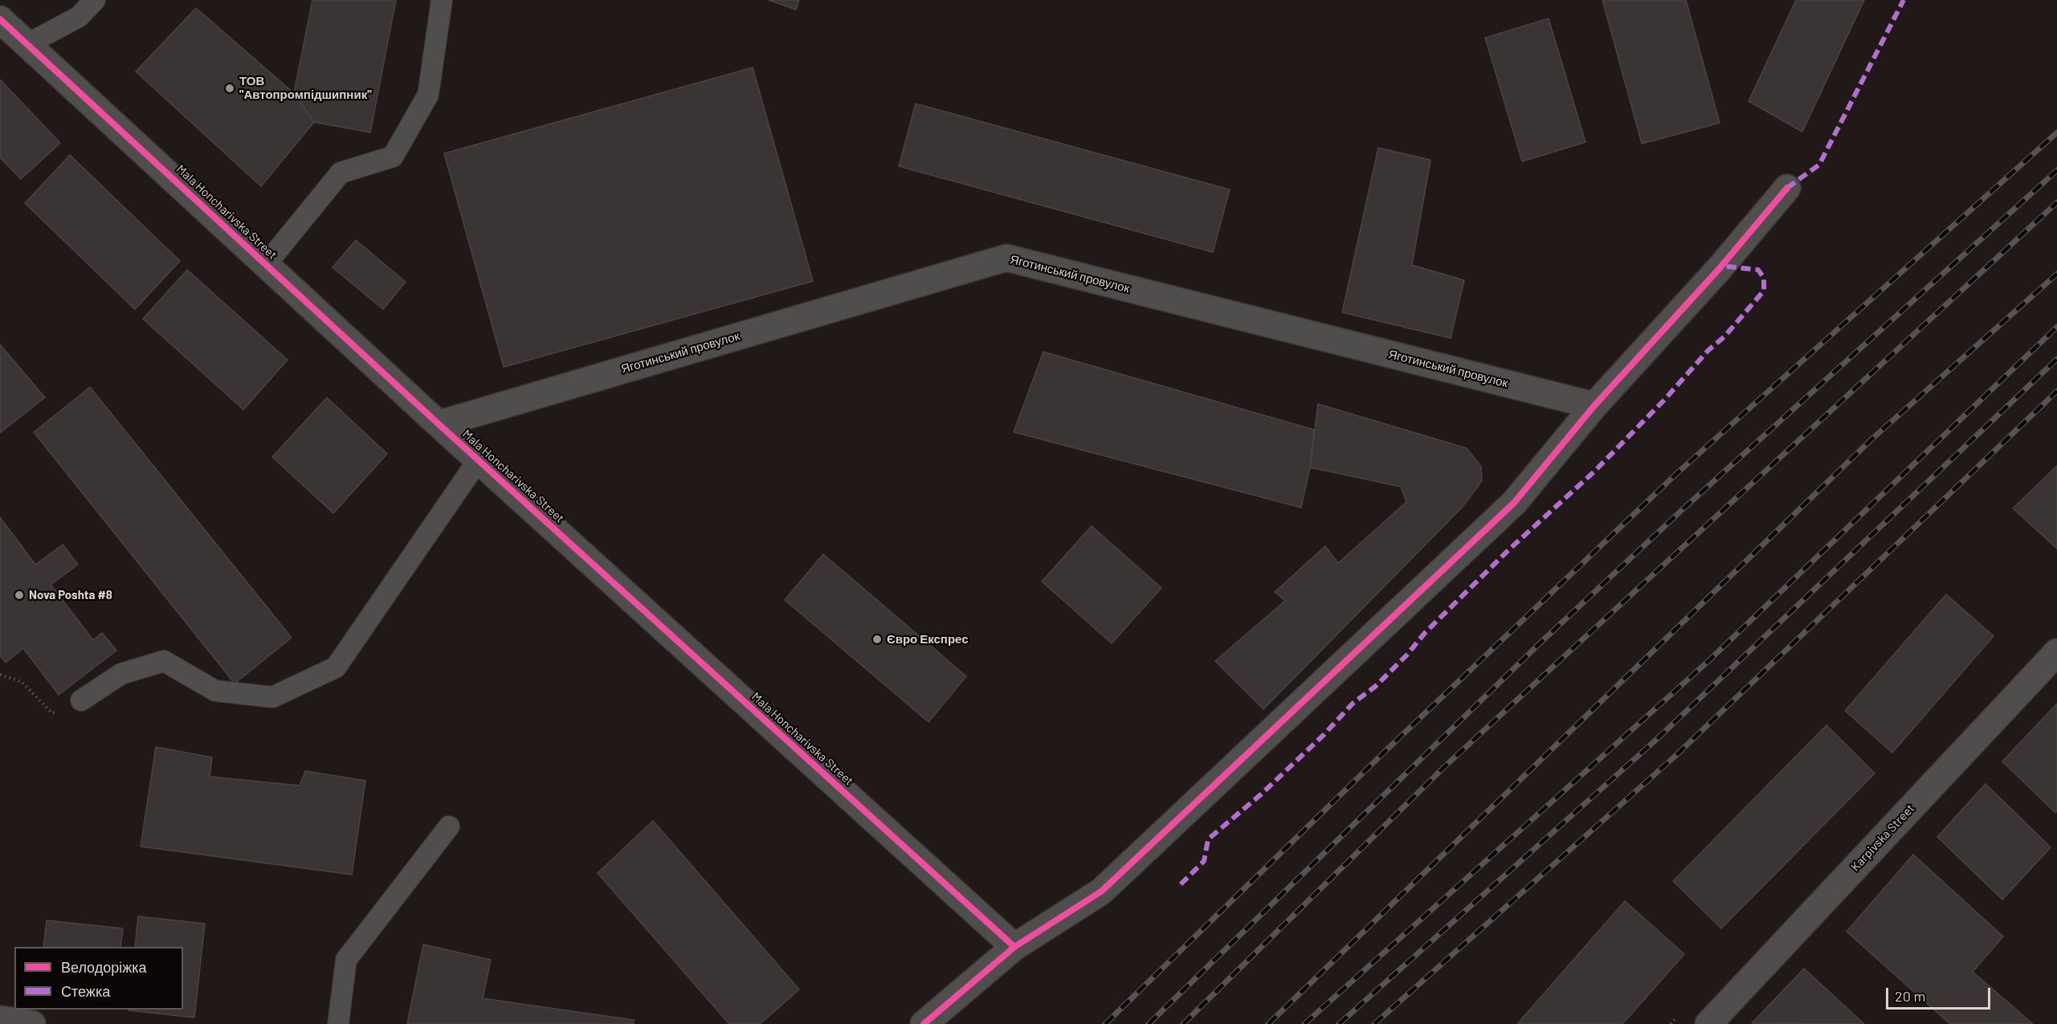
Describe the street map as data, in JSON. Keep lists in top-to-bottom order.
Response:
{
  "streets": {
    "street": ["Mala Honcharivska Street", "Яготинський провулок", "Karpivska Street"]
  },
  "crossings": [
    ["Mala Honcharivska Street", "Яготинський провулок"]
  ],
  "places": ["ТОВ \"Автопромпідшипник\"", "Nova Poshta #8", "Євро Експрес"],
  "legend": ["Велодоріжка", "Стежка"],
  "scale_bar": "20 m"
}
